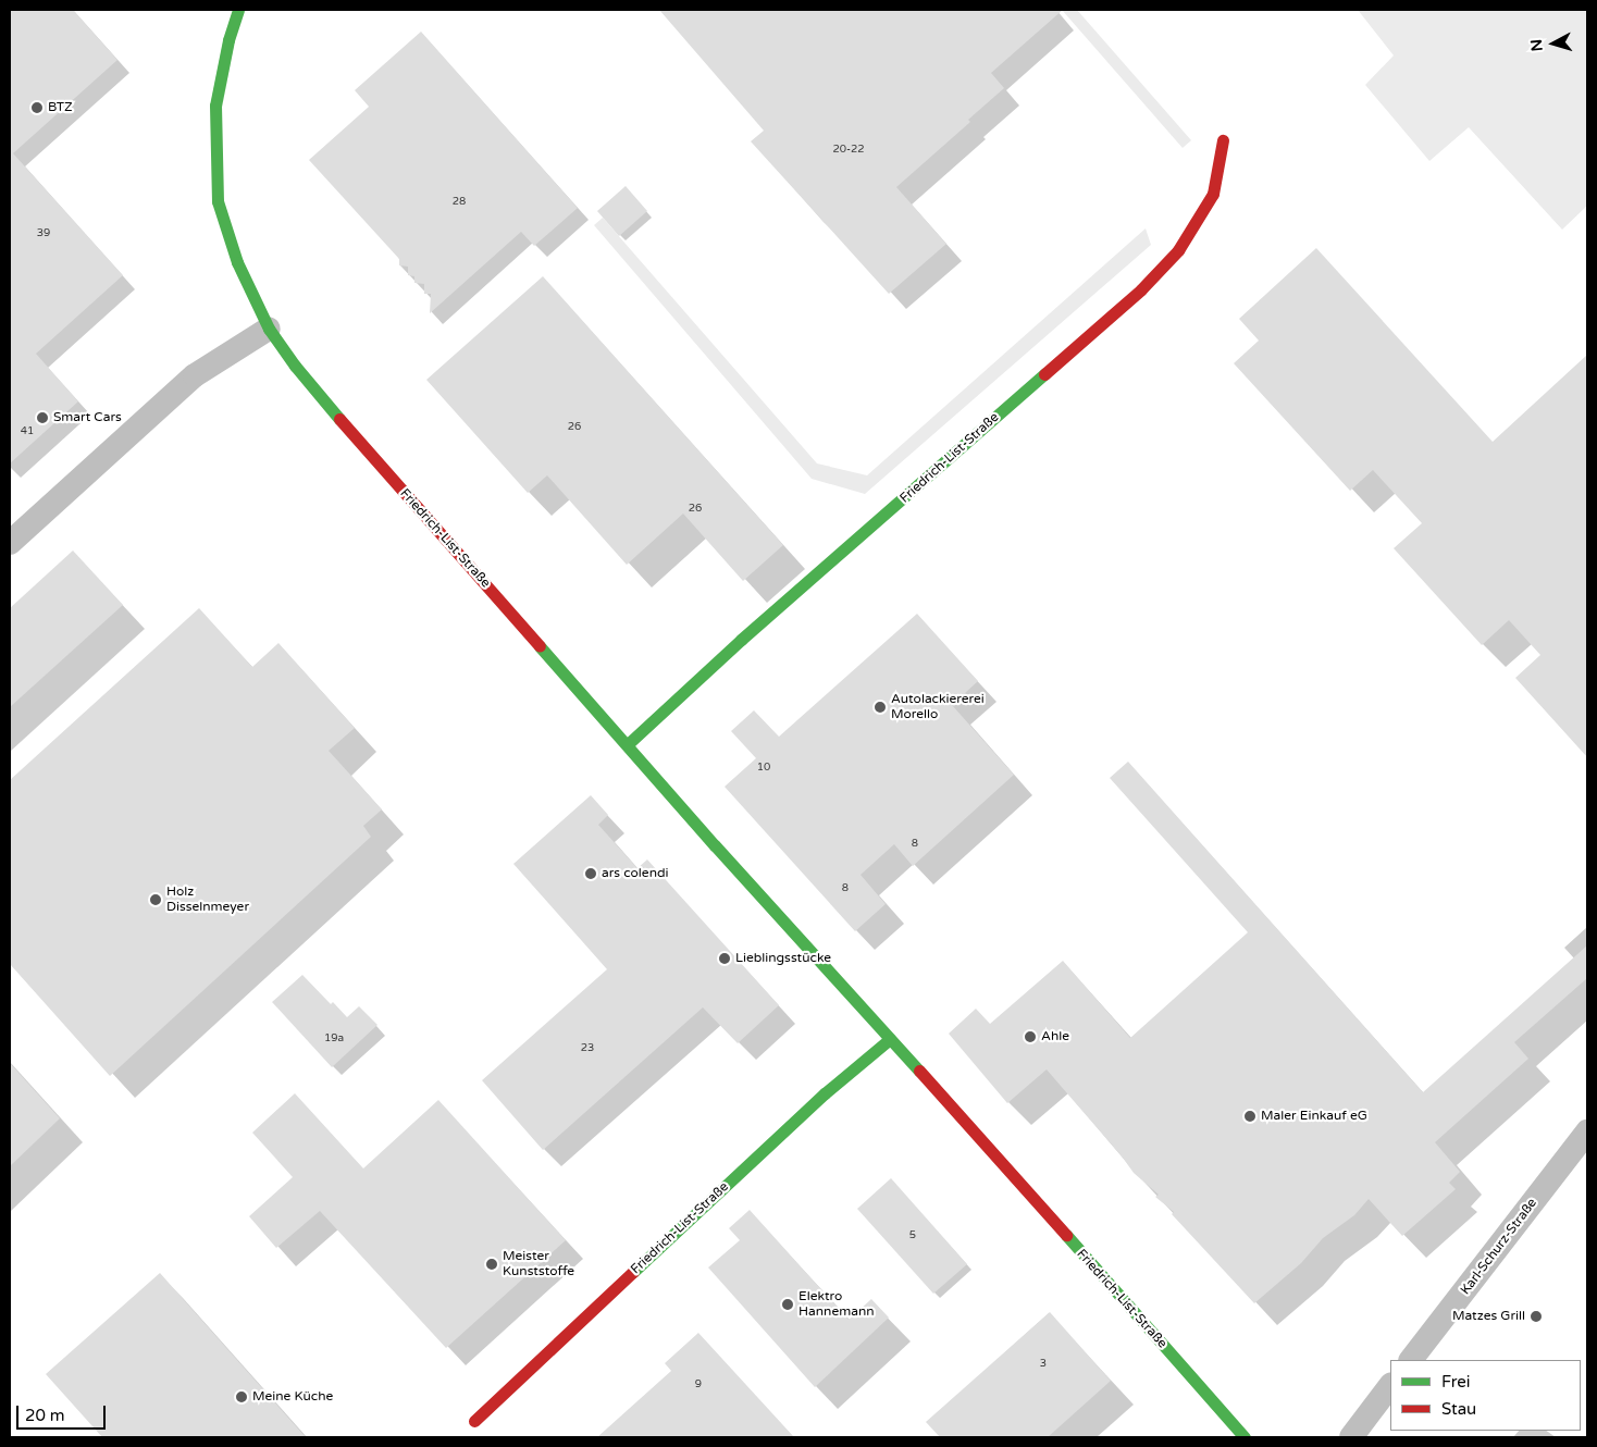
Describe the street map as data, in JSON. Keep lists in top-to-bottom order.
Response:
{
  "streets": {
    "street": ["Friedrich-List-Straße", "Karl-Schurz-Straße"]
  },
  "places": [
    "BTZ",
    "Smart Cars",
    "Autolackiererei Morello",
    "ars colendi",
    "Holz Disselnmeyer",
    "Lieblingsstücke",
    "Ahle",
    "Maler Einkauf eG",
    "Meister Kunststoffe",
    "Elektro Hannemann",
    "Matzes Grill",
    "Meine Küche"
  ],
  "house_numbers": [
    "20-22",
    "28",
    "39",
    "26",
    "41",
    "26",
    "10",
    "8",
    "8",
    "19a",
    "23",
    "5",
    "3",
    "9"
  ],
  "legend": ["Frei", "Stau"],
  "scale_bar": "20 m",
  "north": "left"
}
